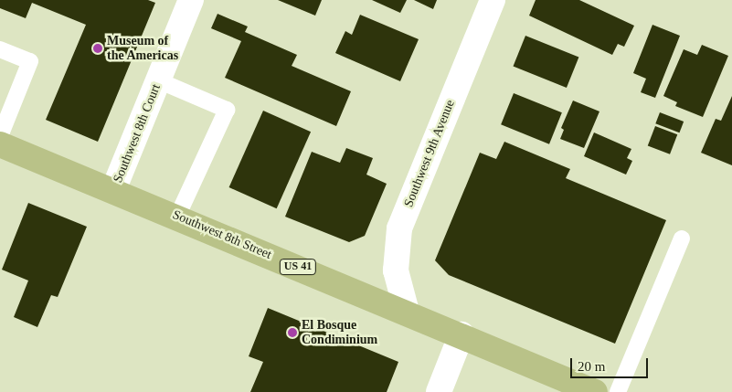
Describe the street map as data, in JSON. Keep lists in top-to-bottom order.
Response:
{
  "streets": {
    "main road": ["Southwest 8th Street", "US 41"],
    "street": ["Southwest 8th Court", "Southwest 9th Avenue"]
  },
  "crossings": [
    ["Southwest 8th Court", "Southwest 8th Street"],
    ["Southwest 9th Avenue", "Southwest 8th Street"]
  ],
  "places": ["Museum of the Americas", "El Bosque Condiminium"],
  "scale_bar": "20 m"
}
